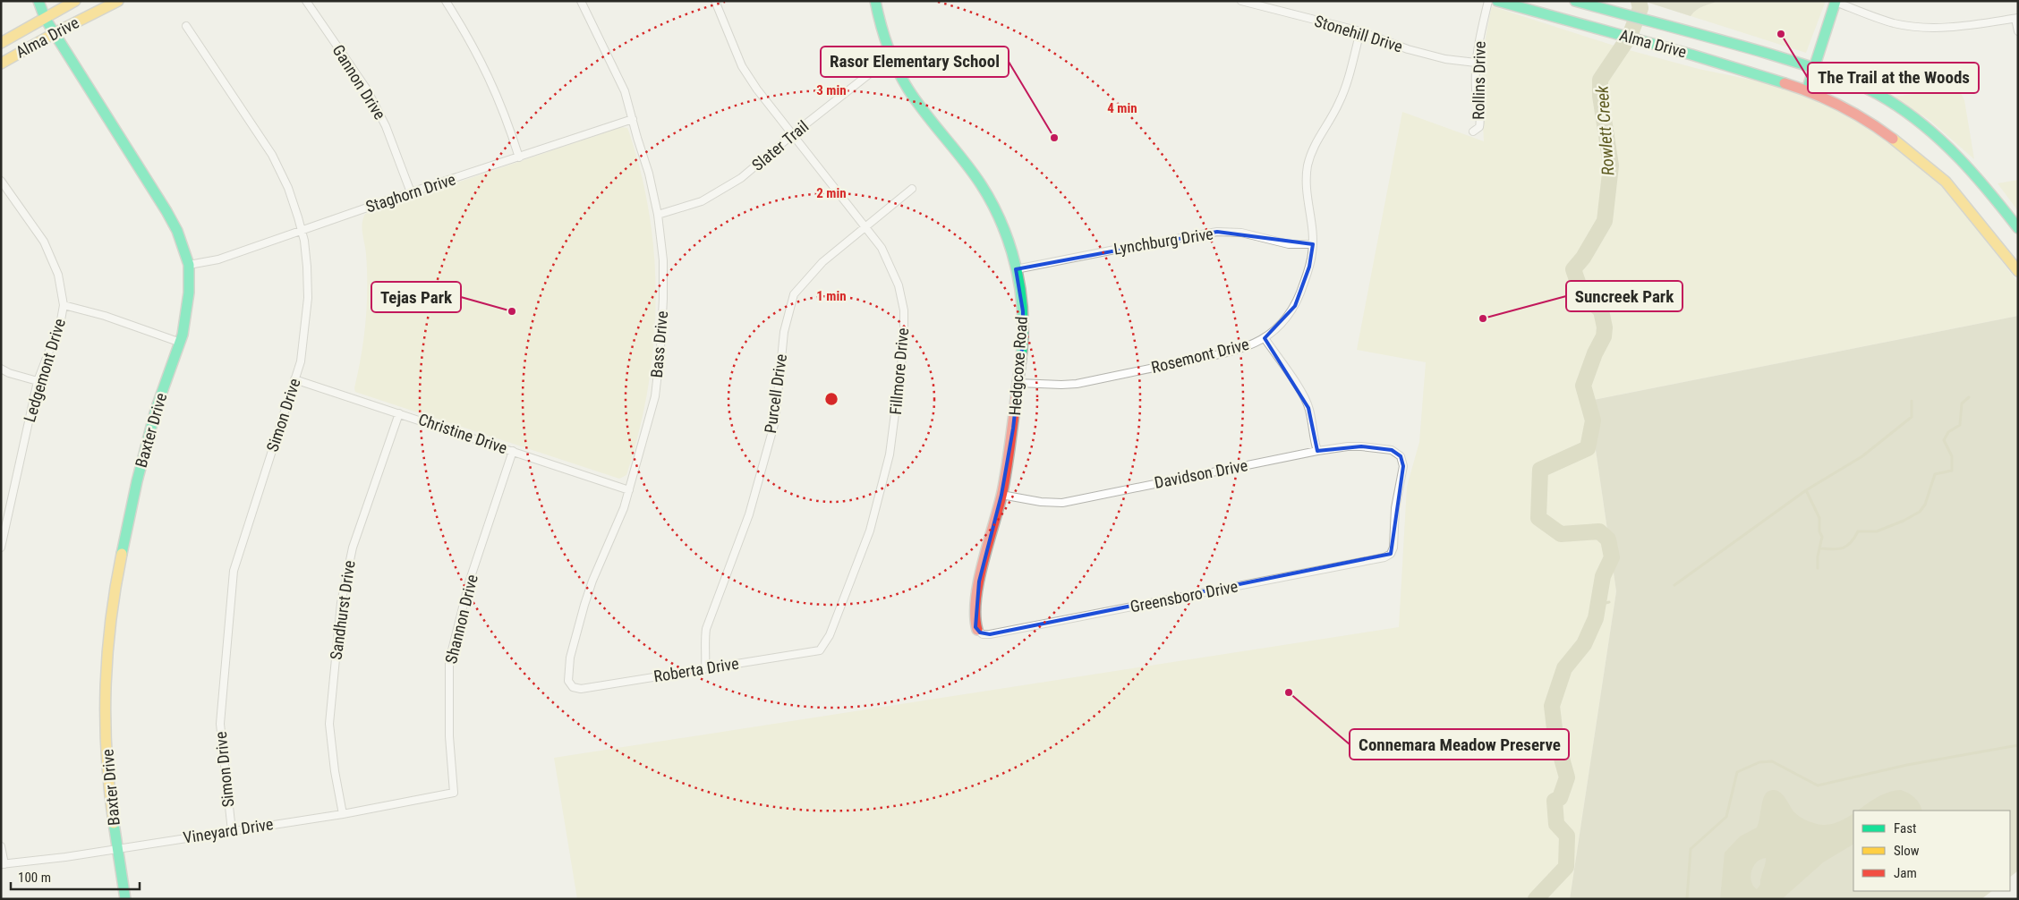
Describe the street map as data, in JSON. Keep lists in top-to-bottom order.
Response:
{
  "streets": {
    "street": [
      "Stonehill Drive",
      "Alma Drive",
      "Rollins Drive",
      "Gannon Drive",
      "Slater Trail",
      "Staghorn Drive",
      "Lynchburg Drive",
      "Bass Drive",
      "Rosemont Drive",
      "Hedgcoxe Road",
      "Ledgemont Drive",
      "Fillmore Drive",
      "Purcell Drive",
      "Simon Drive",
      "Baxter Drive",
      "Christine Drive",
      "Davidson Drive",
      "Greensboro Drive",
      "Sandhurst Drive",
      "Shannon Drive",
      "Roberta Drive",
      "Vineyard Drive"
    ]
  },
  "crossings": [
    ["Stonehill Drive", "Rollins Drive"],
    ["Stonehill Drive", "Rosemont Drive"],
    ["Alma Drive", "Baxter Drive"],
    ["Gannon Drive", "Staghorn Drive"],
    ["Slater Trail", "Bass Drive"],
    ["Slater Trail", "Hedgcoxe Road"],
    ["Slater Trail", "Fillmore Drive"],
    ["Staghorn Drive", "Bass Drive"],
    ["Staghorn Drive", "Simon Drive"],
    ["Staghorn Drive", "Baxter Drive"],
    ["Lynchburg Drive", "Rosemont Drive"],
    ["Lynchburg Drive", "Hedgcoxe Road"],
    ["Bass Drive", "Christine Drive"],
    ["Bass Drive", "Roberta Drive"],
    ["Rosemont Drive", "Hedgcoxe Road"],
    ["Hedgcoxe Road", "Davidson Drive"],
    ["Hedgcoxe Road", "Greensboro Drive"],
    ["Fillmore Drive", "Purcell Drive"],
    ["Fillmore Drive", "Roberta Drive"],
    ["Purcell Drive", "Roberta Drive"],
    ["Simon Drive", "Christine Drive"],
    ["Simon Drive", "Vineyard Drive"],
    ["Baxter Drive", "Vineyard Drive"],
    ["Christine Drive", "Sandhurst Drive"],
    ["Christine Drive", "Shannon Drive"],
    ["Davidson Drive", "Greensboro Drive"],
    ["Sandhurst Drive", "Vineyard Drive"],
    ["Shannon Drive", "Vineyard Drive"]
  ],
  "water": ["Rowlett Creek"],
  "places": [
    "The Trail at the Woods",
    "Rasor Elementary School",
    "Tejas Park",
    "Suncreek Park",
    "Connemara Meadow Preserve"
  ],
  "legend": ["Fast", "Slow", "Jam"],
  "scale_bar": "100 m",
  "rings": [
    "3 min",
    "4 min",
    "2 min",
    "1 min"
  ]
}
